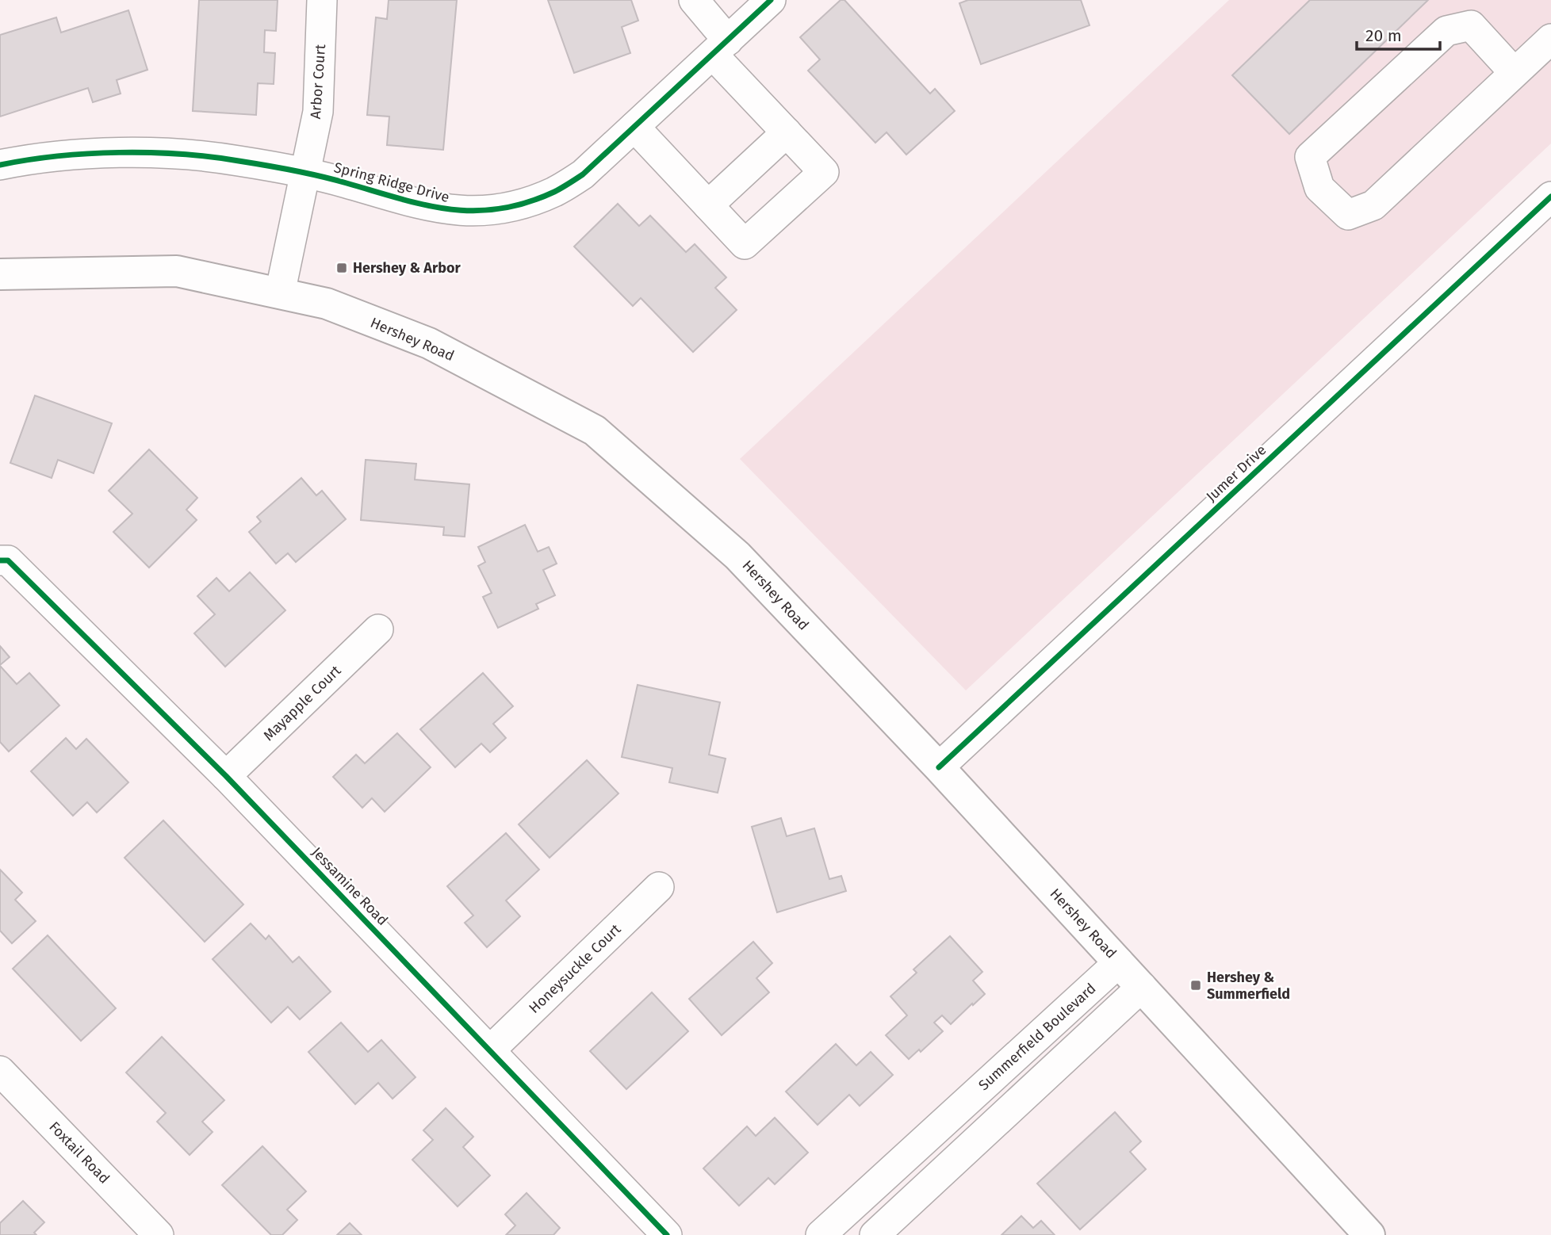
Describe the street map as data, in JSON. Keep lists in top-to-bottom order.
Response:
{
  "streets": {
    "main road": ["Hershey Road"],
    "street": [
      "Arbor Court",
      "Spring Ridge Drive",
      "Jumer Drive",
      "Mayapple Court",
      "Jessamine Road",
      "Honeysuckle Court",
      "Summerfield Boulevard",
      "Foxtail Road"
    ]
  },
  "crossings": [
    ["Arbor Court", "Spring Ridge Drive"],
    ["Arbor Court", "Hershey Road"],
    ["Hershey Road", "Jumer Drive"],
    ["Hershey Road", "Summerfield Boulevard"],
    ["Mayapple Court", "Jessamine Road"],
    ["Jessamine Road", "Honeysuckle Court"]
  ],
  "places": {
    "transit": ["Hershey & Arbor", "Hershey & Summerfield"]
  },
  "scale_bar": "20 m"
}
